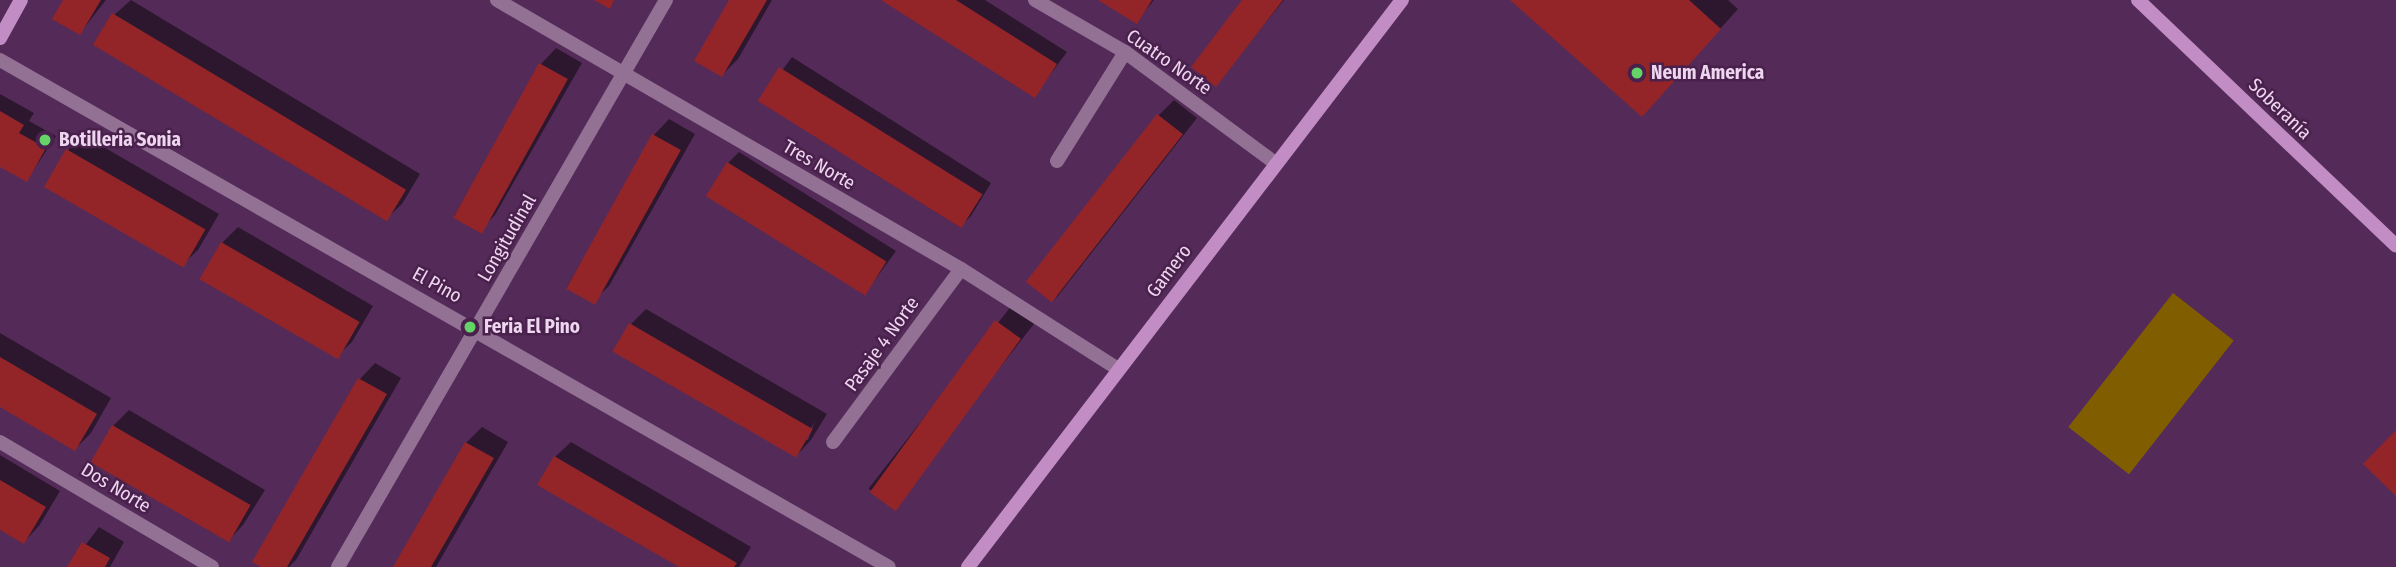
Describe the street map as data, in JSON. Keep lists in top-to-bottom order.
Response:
{
  "streets": {
    "street": [
      "Cuatro Norte",
      "Soberanía",
      "Tres Norte",
      "Longitudinal",
      "Gamero",
      "El Pino",
      "Pasaje 4 Norte",
      "Dos Norte"
    ]
  },
  "crossings": [
    ["Cuatro Norte", "Gamero"],
    ["Tres Norte", "Longitudinal"],
    ["Tres Norte", "Gamero"],
    ["Tres Norte", "Pasaje 4 Norte"],
    ["Longitudinal", "El Pino"]
  ],
  "places": ["Neum America", "Botilleria Sonia", "Feria El Pino"]
}
